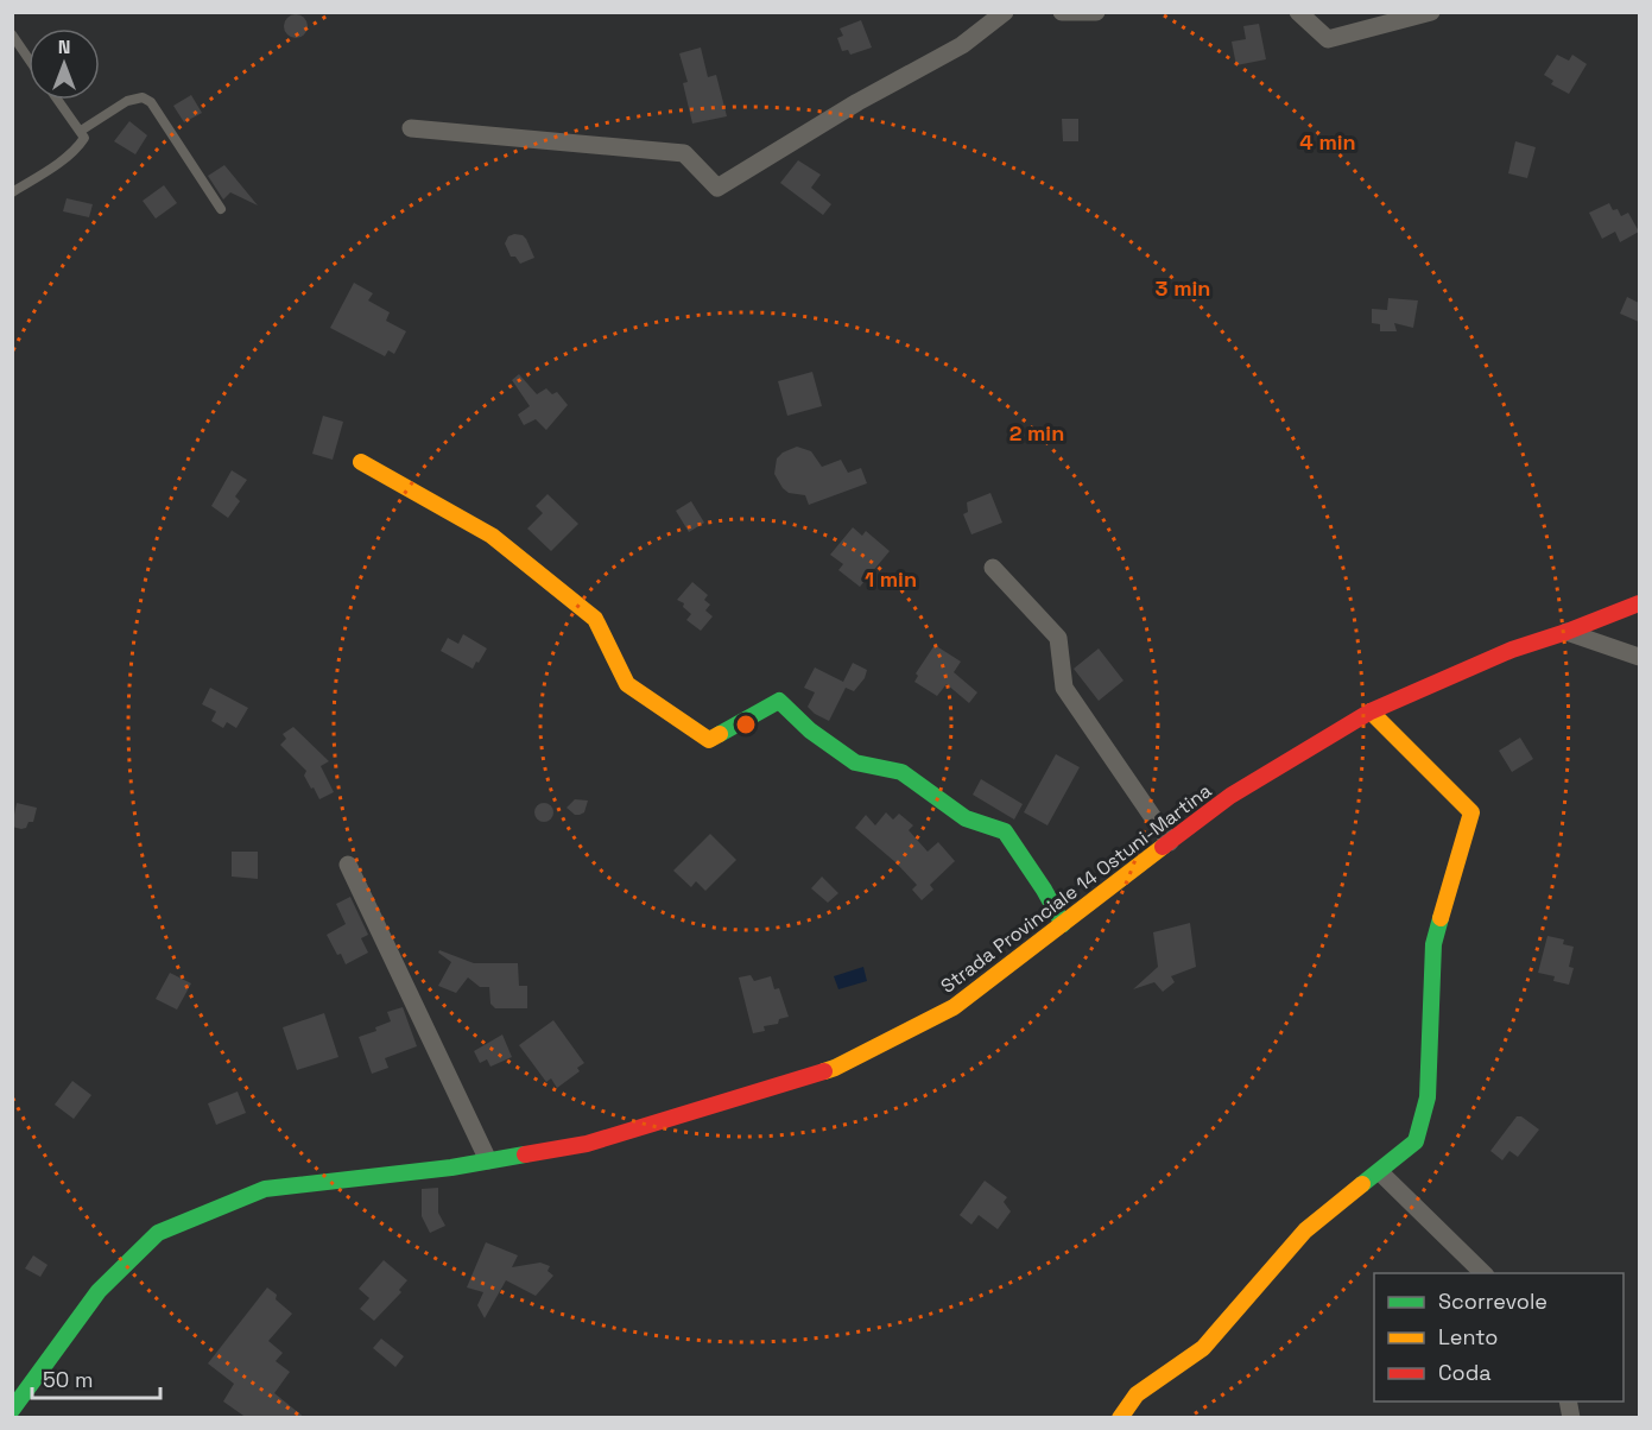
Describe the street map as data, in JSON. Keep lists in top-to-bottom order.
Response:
{
  "streets": {
    "main road": ["Strada Provinciale 14 Ostuni-Martina"]
  },
  "legend": ["Scorrevole", "Lento", "Coda"],
  "scale_bar": "50 m",
  "north": "top",
  "rings": [
    "4 min",
    "3 min",
    "2 min",
    "1 min"
  ]
}
